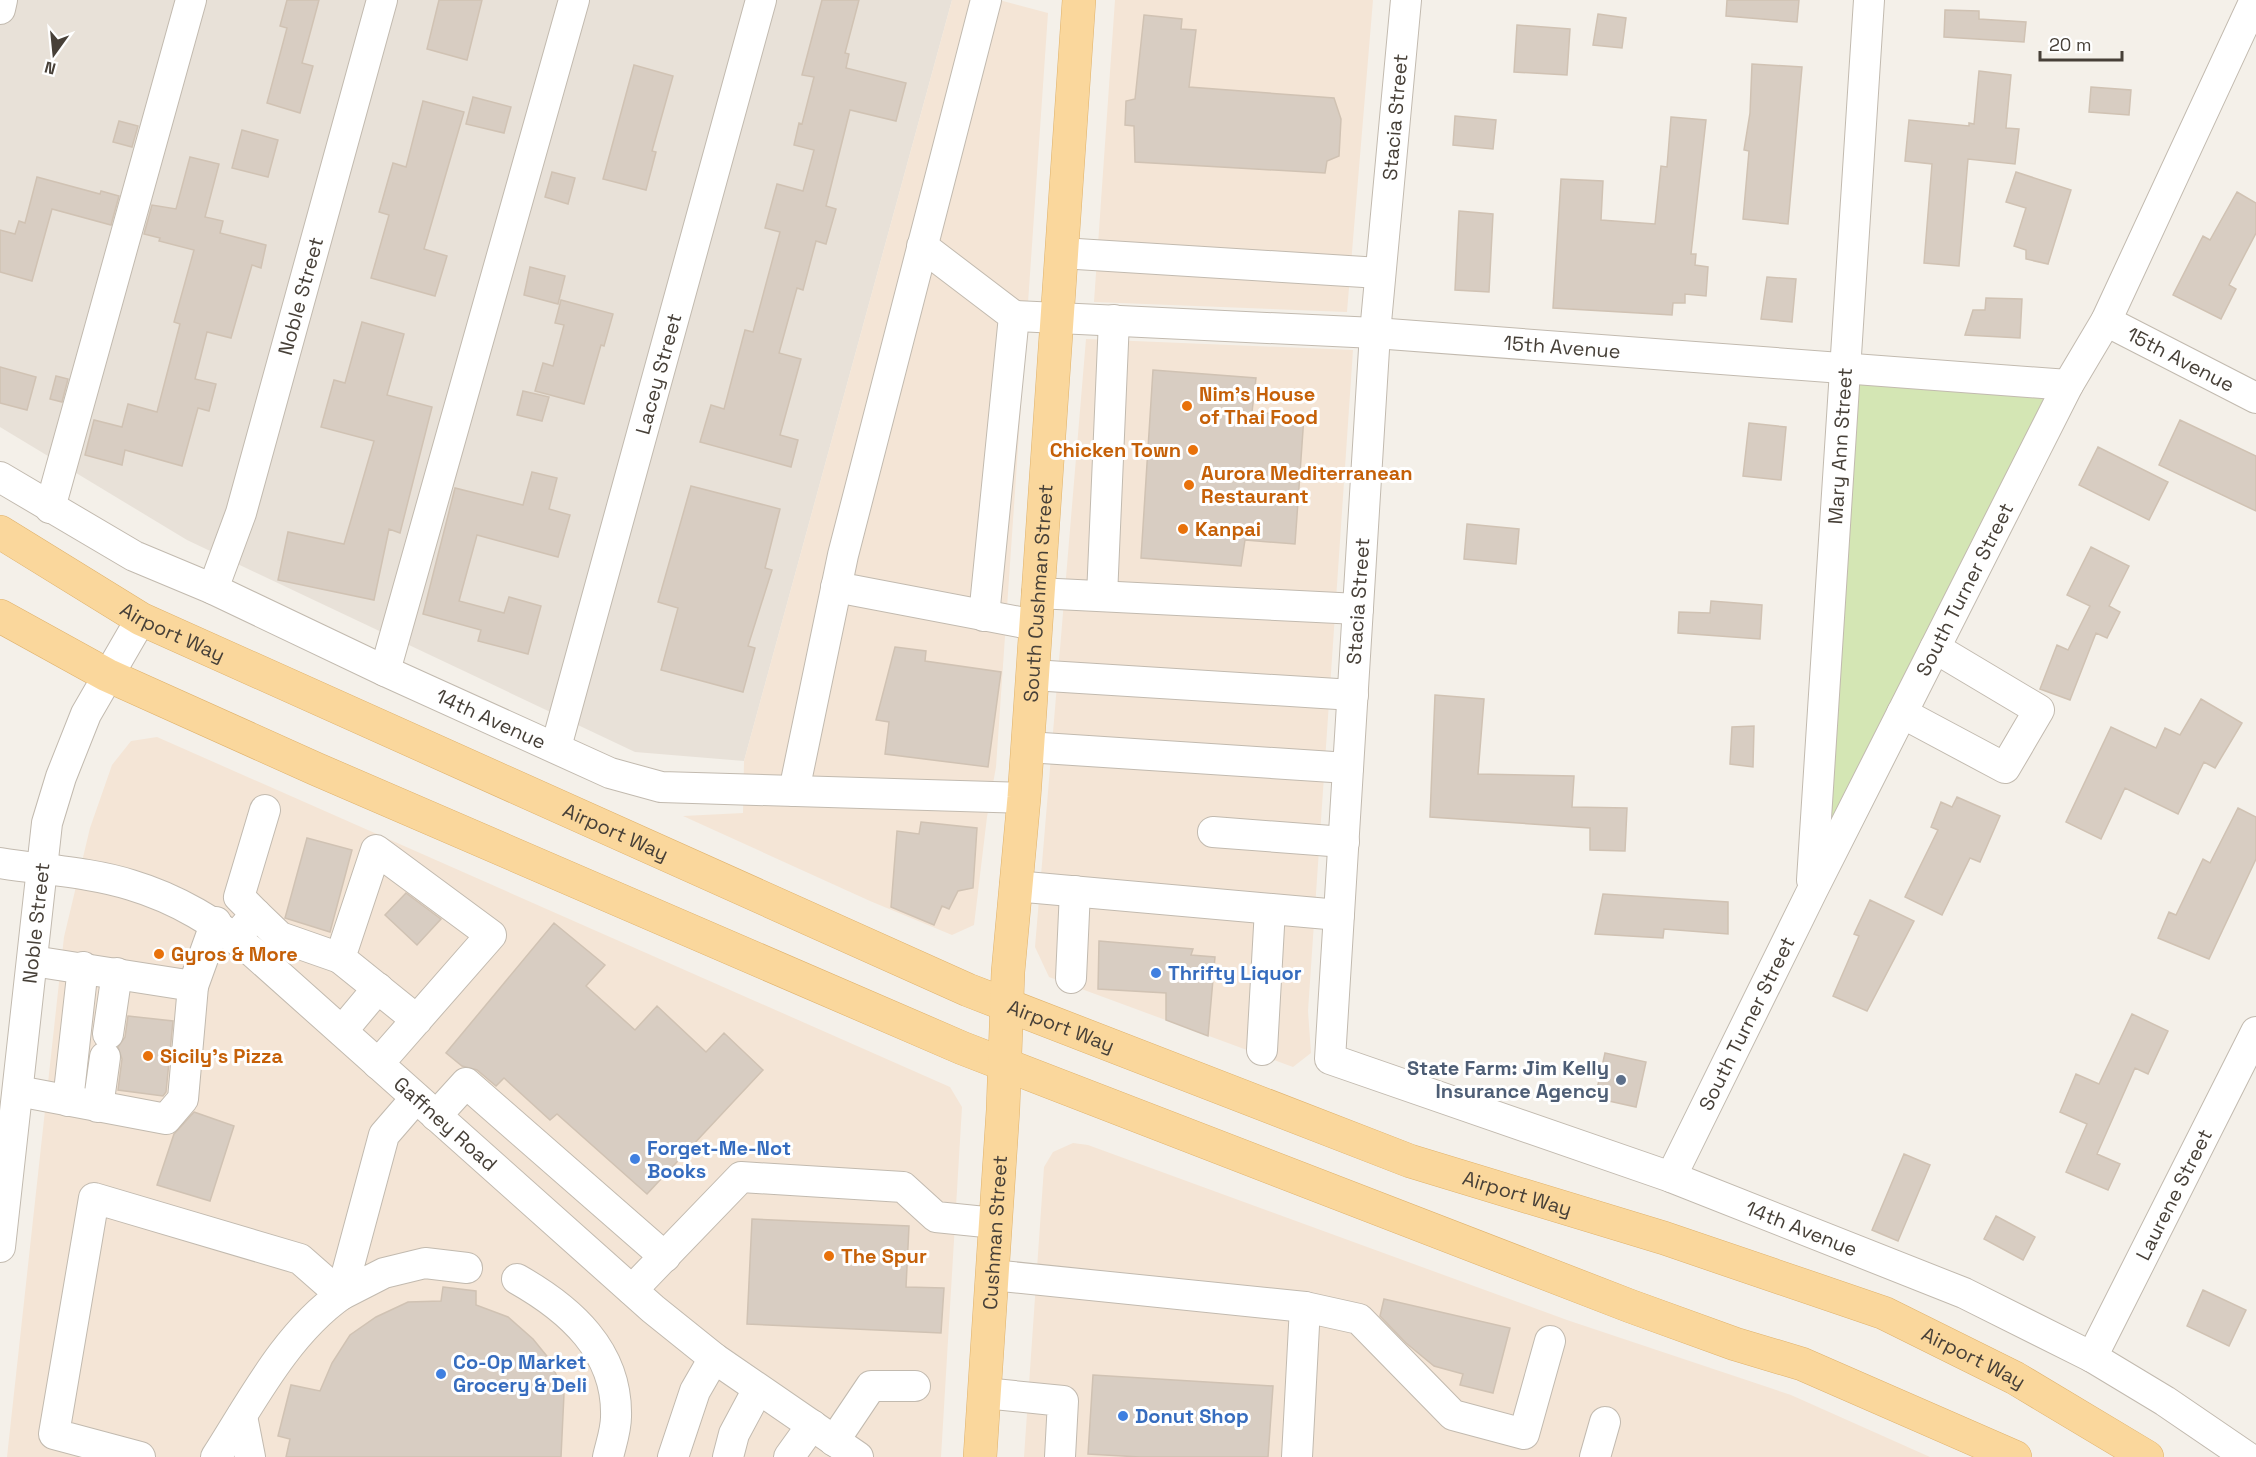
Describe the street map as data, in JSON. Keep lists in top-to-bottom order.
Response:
{
  "streets": {
    "main road": ["South Cushman Street", "Airport Way", "Cushman Street"],
    "street": [
      "Stacia Street",
      "Noble Street",
      "15th Avenue",
      "Lacey Street",
      "Mary Ann Street",
      "South Turner Street",
      "14th Avenue",
      "Gaffney Road",
      "Laurene Street"
    ]
  },
  "crossings": [
    ["Stacia Street", "15th Avenue"],
    ["Stacia Street", "14th Avenue"],
    ["Noble Street", "Airport Way"],
    ["Noble Street", "14th Avenue"],
    ["Noble Street", "Gaffney Road"],
    ["15th Avenue", "Mary Ann Street"],
    ["15th Avenue", "South Turner Street"],
    ["15th Avenue", "South Cushman Street"],
    ["Lacey Street", "14th Avenue"],
    ["Mary Ann Street", "South Turner Street"],
    ["South Turner Street", "14th Avenue"],
    ["South Cushman Street", "Airport Way"],
    ["South Cushman Street", "14th Avenue"],
    ["South Cushman Street", "Cushman Street"],
    ["Airport Way", "Cushman Street"],
    ["14th Avenue", "Laurene Street"]
  ],
  "places": [
    "Nim's House of Thai Food",
    "Chicken Town",
    "Aurora Mediterranean Restaurant",
    "Kanpai",
    "Gyros & More",
    "Thrifty Liquor",
    "Sicily's Pizza",
    "State Farm: Jim Kelly Insurance Agency",
    "Forget-Me-Not Books",
    "The Spur",
    "Co-Op Market Grocery & Deli",
    "Donut Shop"
  ],
  "scale_bar": "20 m",
  "north": "bottom"
}
